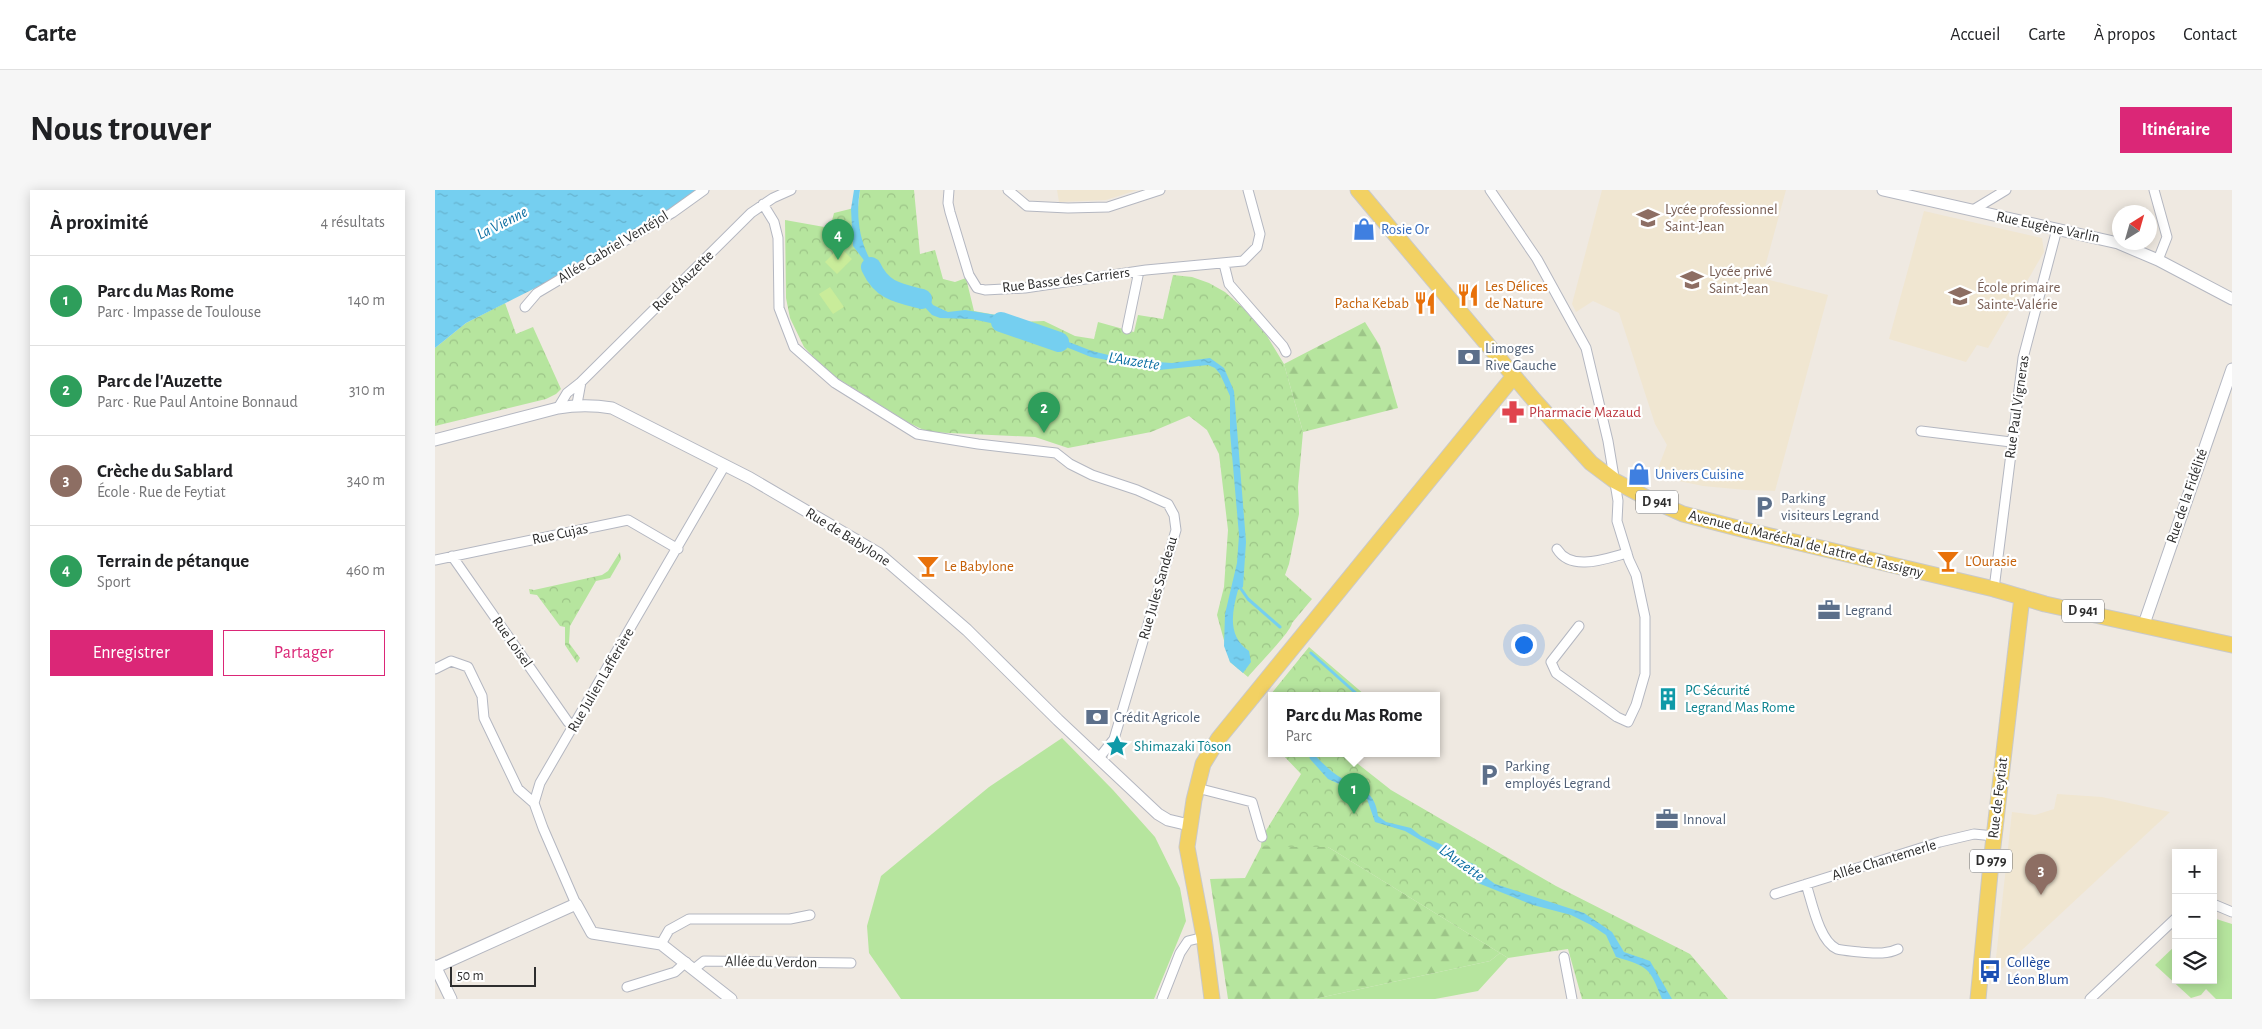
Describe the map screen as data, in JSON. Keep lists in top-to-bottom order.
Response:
{
  "streets": {
    "main road": [
      "D 941",
      "Avenue du Maréchal de Lattre de Tassigny",
      "Rue de Feytiat",
      "D 979"
    ],
    "street": [
      "Rue Eugène Varlin",
      "Allée Gabriel Ventéjol",
      "Rue Basse des Carriers",
      "Rue d'Auzette",
      "Rue Paul Vigneras",
      "Rue de la Fidélité",
      "Rue Cujas",
      "Rue de Babylone",
      "Rue Jules Sandeau",
      "Rue Loisel",
      "Rue Julien Lafferière",
      "Allée Chantemerle",
      "Allée du Verdon"
    ]
  },
  "crossings": [
    ["Rue Eugène Varlin", "Rue Paul Vigneras"],
    ["Rue d'Auzette", "Rue de Babylone"],
    ["Rue d'Auzette", "Rue Jules Sandeau"],
    ["Rue Paul Vigneras", "Avenue du Maréchal de Lattre de Tassigny"],
    ["Rue de la Fidélité", "Avenue du Maréchal de Lattre de Tassigny"],
    ["D 941", "Avenue du Maréchal de Lattre de Tassigny"],
    ["Rue Cujas", "Rue Loisel"],
    ["Rue Cujas", "Rue Julien Lafferière"],
    ["Rue de Babylone", "Rue Jules Sandeau"],
    ["Rue de Babylone", "Rue Julien Lafferière"],
    ["Avenue du Maréchal de Lattre de Tassigny", "Rue de Feytiat"],
    ["Rue Loisel", "Rue Julien Lafferière"],
    ["Rue de Feytiat", "Allée Chantemerle"]
  ],
  "water": ["La Vienne", "L'Auzette"],
  "places": {
    "school or university": ["Lycée professionnel Saint-Jean", "Lycée privé Saint-Jean", "École primaire Sainte-Valérie"],
    "shop": ["Rosie Or", "Univers Cuisine"],
    "restaurant": ["Les Délices de Nature", "Pacha Kebab"],
    "bank": ["Limoges Rive Gauche", "Crédit Agricole"],
    "pharmacy": ["Pharmacie Mazaud"],
    "parking": ["Parking visiteurs Legrand", "Parking employés Legrand"],
    "bar": ["L'Ourasie", "Le Babylone"],
    "office": ["Legrand", "Innoval"],
    "building": ["PC Sécurité Legrand Mas Rome"],
    "place": ["Shimazaki Tôson"],
    "bus stop": ["Collège Léon Blum"]
  },
  "scale_bar": "50 m",
  "north": "top right",
  "page": {
    "header": "Carte",
    "nav": [
      "Accueil",
      "Carte",
      "À propos",
      "Contact"
    ],
    "buttons": [
      "Itinéraire",
      ["Enregistrer", "Partager"]
    ],
    "title": "Nous trouver",
    "heading": ["À proximité", "4 résultats"],
    "pins": [
      "4",
      "2",
      "1",
      "3"
    ],
    "list": [
      {
        "mark": "1",
        "name": "Parc du Mas Rome",
        "note": "Parc · Impasse de Toulouse",
        "value": "140 m"
      },
      {
        "mark": "2",
        "name": "Parc de l'Auzette",
        "note": "Parc · Rue Paul Antoine Bonnaud",
        "value": "310 m"
      },
      {
        "mark": "3",
        "name": "Crèche du Sablard",
        "note": "École · Rue de Feytiat",
        "value": "340 m"
      },
      {
        "mark": "4",
        "name": "Terrain de pétanque",
        "note": "Sport",
        "value": "460 m"
      }
    ],
    "popup": ["Parc du Mas Rome", "Parc"],
    "map_buttons": ["+", "−"],
    "scale": "50 m"
  }
}
